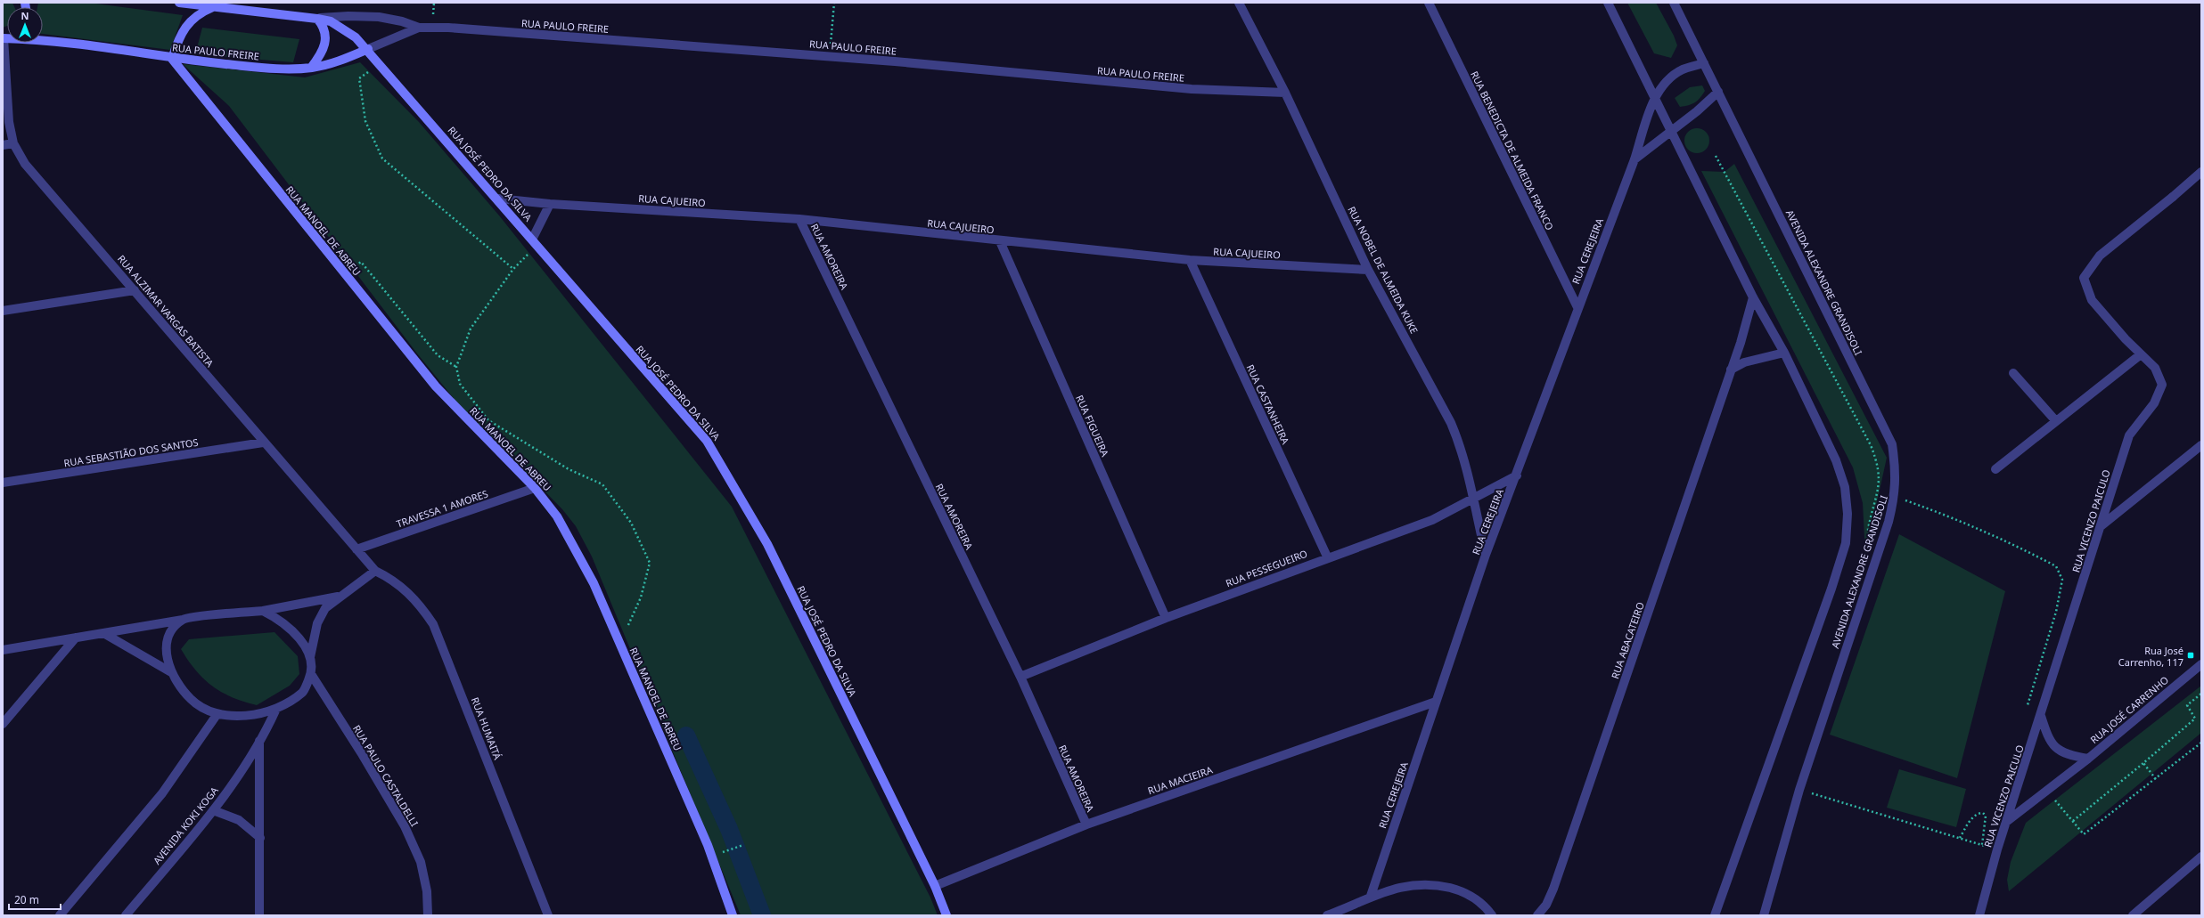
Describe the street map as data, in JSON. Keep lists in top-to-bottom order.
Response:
{
  "streets": {
    "main road": ["RUA PAULO FREIRE", "RUA JOSÉ PEDRO DA SILVA", "RUA MANOEL DE ABREU"],
    "street": [
      "RUA BENEDICTA DE ALMEIDA FRANCO",
      "RUA CAJUEIRO",
      "RUA CEREJEIRA",
      "RUA AMOREIRA",
      "RUA NOBEL DE ALMEIDA KUKE",
      "AVENIDA ALEXANDRE GRANDISOLI",
      "RUA ALZIMAR VARGAS BATISTA",
      "RUA CASTANHEIRA",
      "RUA FIGUEIRA",
      "RUA SEBASTIÃO DOS SANTOS",
      "TRAVESSA 1 AMORES",
      "RUA VICENZO PAICULO",
      "RUA PESSEGUEIRO",
      "RUA ABACATEIRO",
      "RUA JOSÉ CARRENHO",
      "RUA HUMAITÁ",
      "RUA PAULO CASTALDELLI",
      "RUA MACIEIRA",
      "AVENIDA KOKI KOGA"
    ]
  },
  "crossings": [
    ["RUA PAULO FREIRE", "RUA JOSÉ PEDRO DA SILVA"],
    ["RUA PAULO FREIRE", "RUA MANOEL DE ABREU"],
    ["RUA PAULO FREIRE", "RUA NOBEL DE ALMEIDA KUKE"],
    ["RUA PAULO FREIRE", "RUA ALZIMAR VARGAS BATISTA"],
    ["RUA BENEDICTA DE ALMEIDA FRANCO", "RUA CEREJEIRA"],
    ["RUA JOSÉ PEDRO DA SILVA", "RUA CAJUEIRO"],
    ["RUA JOSÉ PEDRO DA SILVA", "RUA MACIEIRA"],
    ["RUA CAJUEIRO", "RUA AMOREIRA"],
    ["RUA CAJUEIRO", "RUA NOBEL DE ALMEIDA KUKE"],
    ["RUA CAJUEIRO", "RUA CASTANHEIRA"],
    ["RUA CAJUEIRO", "RUA FIGUEIRA"],
    ["RUA MANOEL DE ABREU", "TRAVESSA 1 AMORES"],
    ["RUA CEREJEIRA", "RUA NOBEL DE ALMEIDA KUKE"],
    ["RUA CEREJEIRA", "RUA PESSEGUEIRO"],
    ["RUA CEREJEIRA", "RUA MACIEIRA"],
    ["RUA AMOREIRA", "RUA PESSEGUEIRO"],
    ["RUA AMOREIRA", "RUA MACIEIRA"],
    ["RUA NOBEL DE ALMEIDA KUKE", "RUA PESSEGUEIRO"],
    ["RUA ALZIMAR VARGAS BATISTA", "RUA SEBASTIÃO DOS SANTOS"],
    ["RUA ALZIMAR VARGAS BATISTA", "TRAVESSA 1 AMORES"],
    ["RUA ALZIMAR VARGAS BATISTA", "RUA HUMAITÁ"],
    ["RUA CASTANHEIRA", "RUA PESSEGUEIRO"],
    ["RUA FIGUEIRA", "RUA PESSEGUEIRO"],
    ["RUA VICENZO PAICULO", "RUA JOSÉ CARRENHO"],
    ["RUA PAULO CASTALDELLI", "AVENIDA KOKI KOGA"]
  ],
  "places": {
    "transit": ["Rua José Carrenho, 117"]
  },
  "scale_bar": "20 m",
  "north": "top"
}
